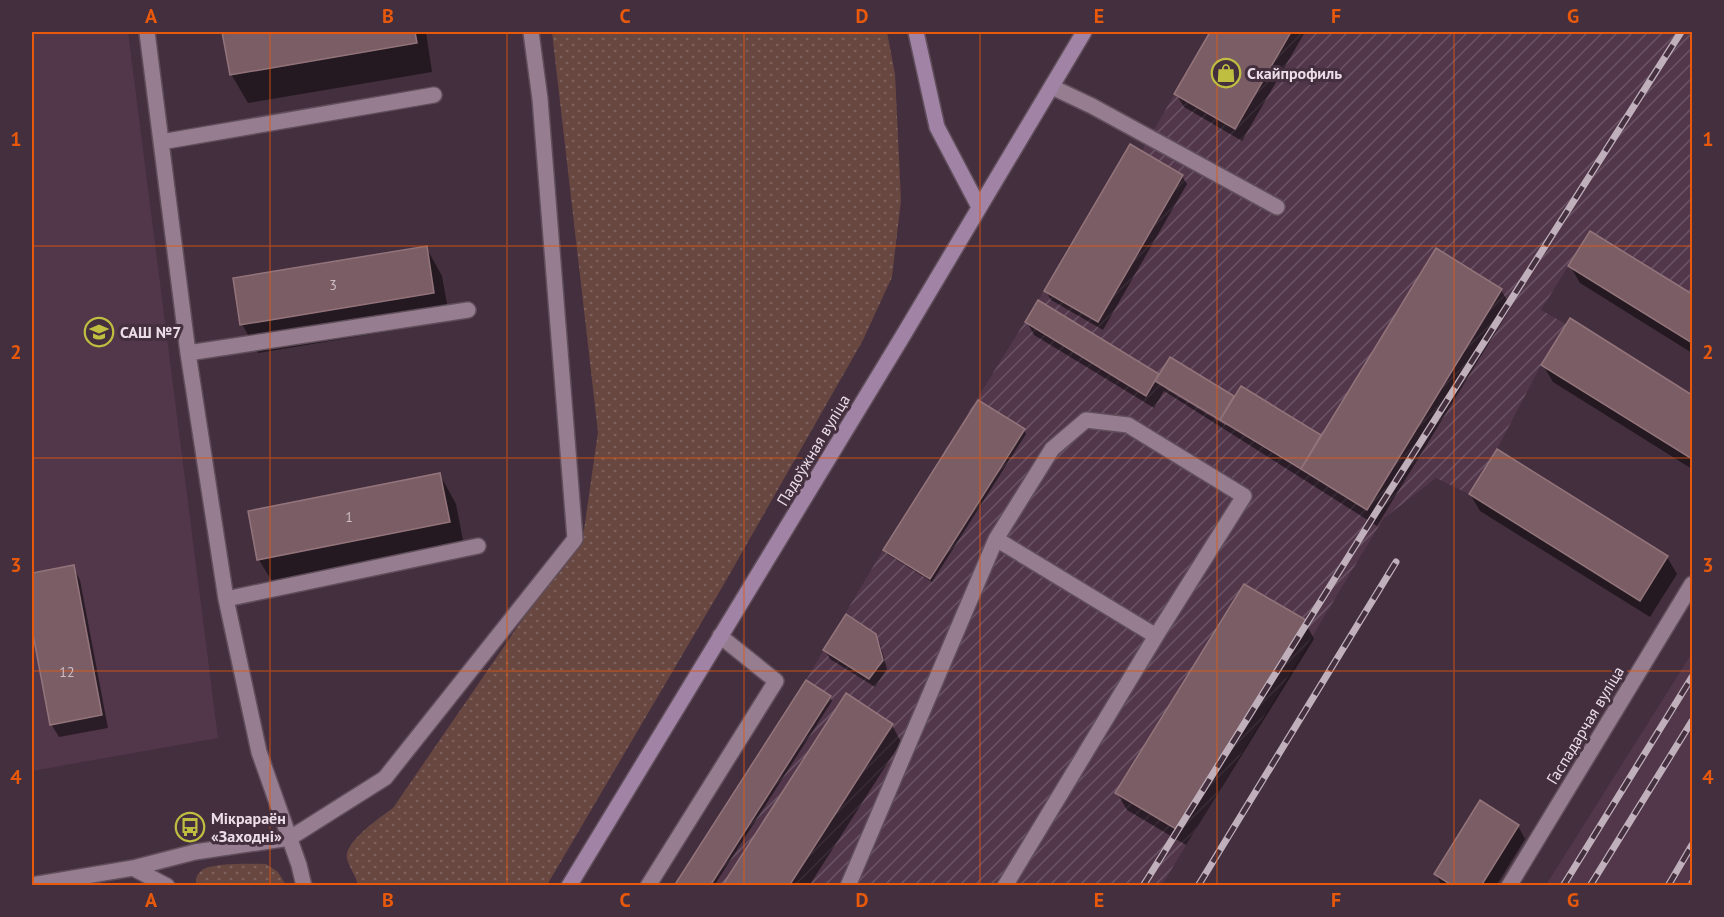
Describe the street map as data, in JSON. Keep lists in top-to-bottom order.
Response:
{
  "streets": {
    "main road": ["Падоўжная вуліца"],
    "street": ["Гаспадарчая вуліца"]
  },
  "places": {
    "shop": ["Скайпрофиль"],
    "school or university": ["САШ №7"],
    "bus stop": ["Мікрараён «Заходні»"]
  },
  "house_numbers": ["3", "1", "12"],
  "grid": {
    "columns": [
      "A",
      "B",
      "C",
      "D",
      "E",
      "F",
      "G"
    ],
    "rows": [
      "1",
      "2",
      "3",
      "4"
    ]
  }
}
